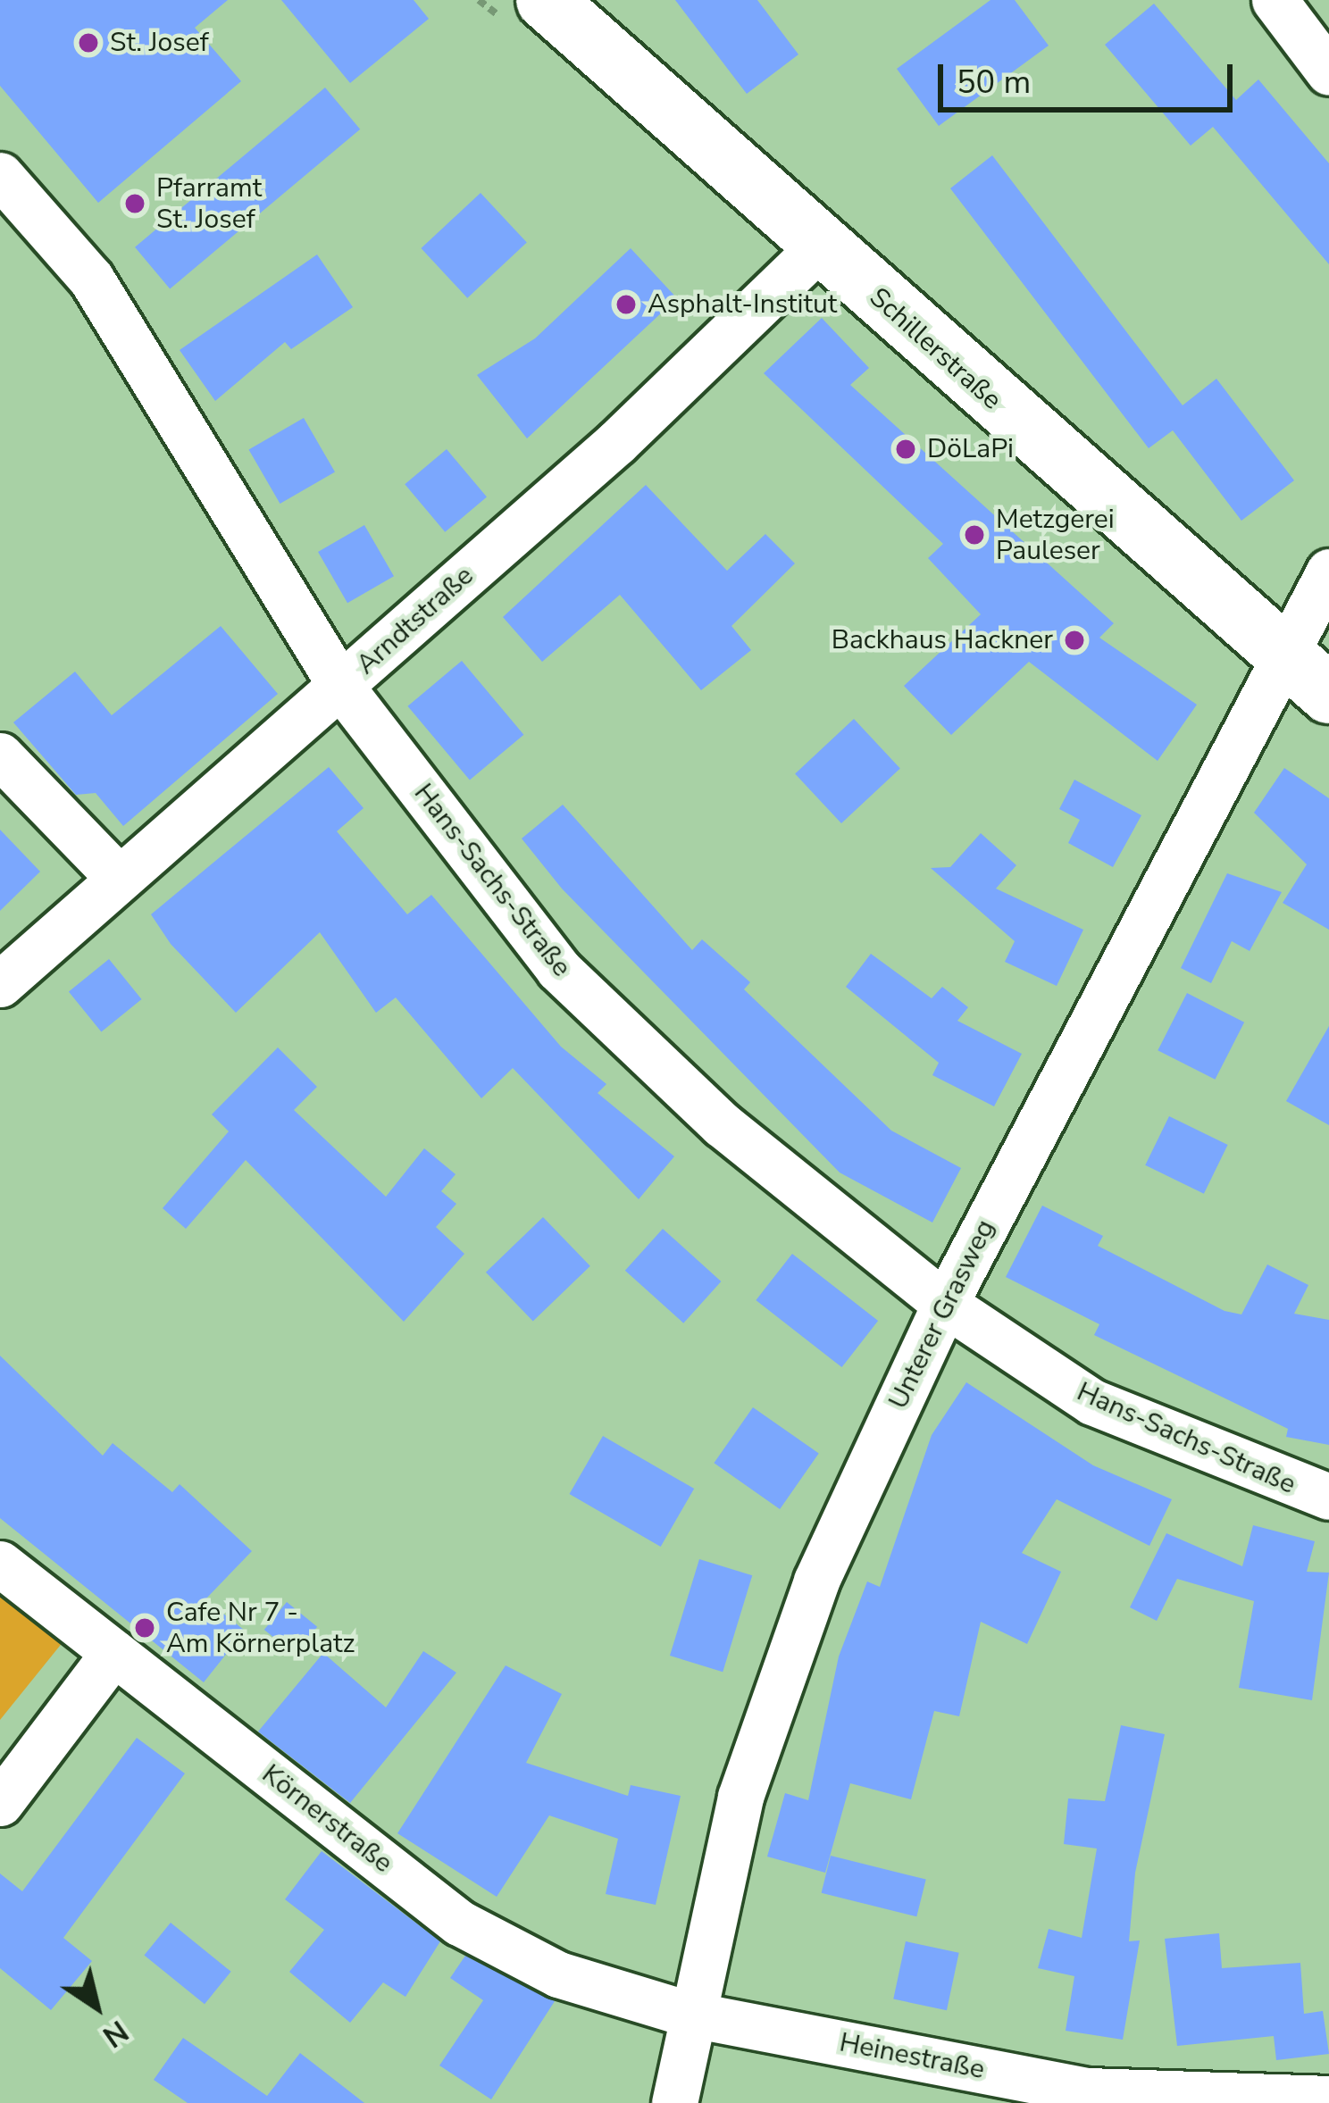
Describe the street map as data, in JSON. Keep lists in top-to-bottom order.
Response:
{
  "streets": {
    "main road": ["Schillerstraße"],
    "street": [
      "Arndtstraße",
      "Hans-Sachs-Straße",
      "Unterer Grasweg",
      "Körnerstraße",
      "Heinestraße"
    ]
  },
  "crossings": [
    ["Schillerstraße", "Arndtstraße"],
    ["Schillerstraße", "Unterer Grasweg"],
    ["Arndtstraße", "Hans-Sachs-Straße"],
    ["Hans-Sachs-Straße", "Unterer Grasweg"],
    ["Unterer Grasweg", "Körnerstraße"],
    ["Unterer Grasweg", "Heinestraße"],
    ["Körnerstraße", "Heinestraße"]
  ],
  "places": [
    "St. Josef",
    "Pfarramt St. Josef",
    "Asphalt-Institut",
    "DöLaPi",
    "Metzgerei Pauleser",
    "Backhaus Hackner",
    "Cafe Nr 7 - Am Körnerplatz"
  ],
  "scale_bar": "50 m",
  "north": "bottom right"
}
